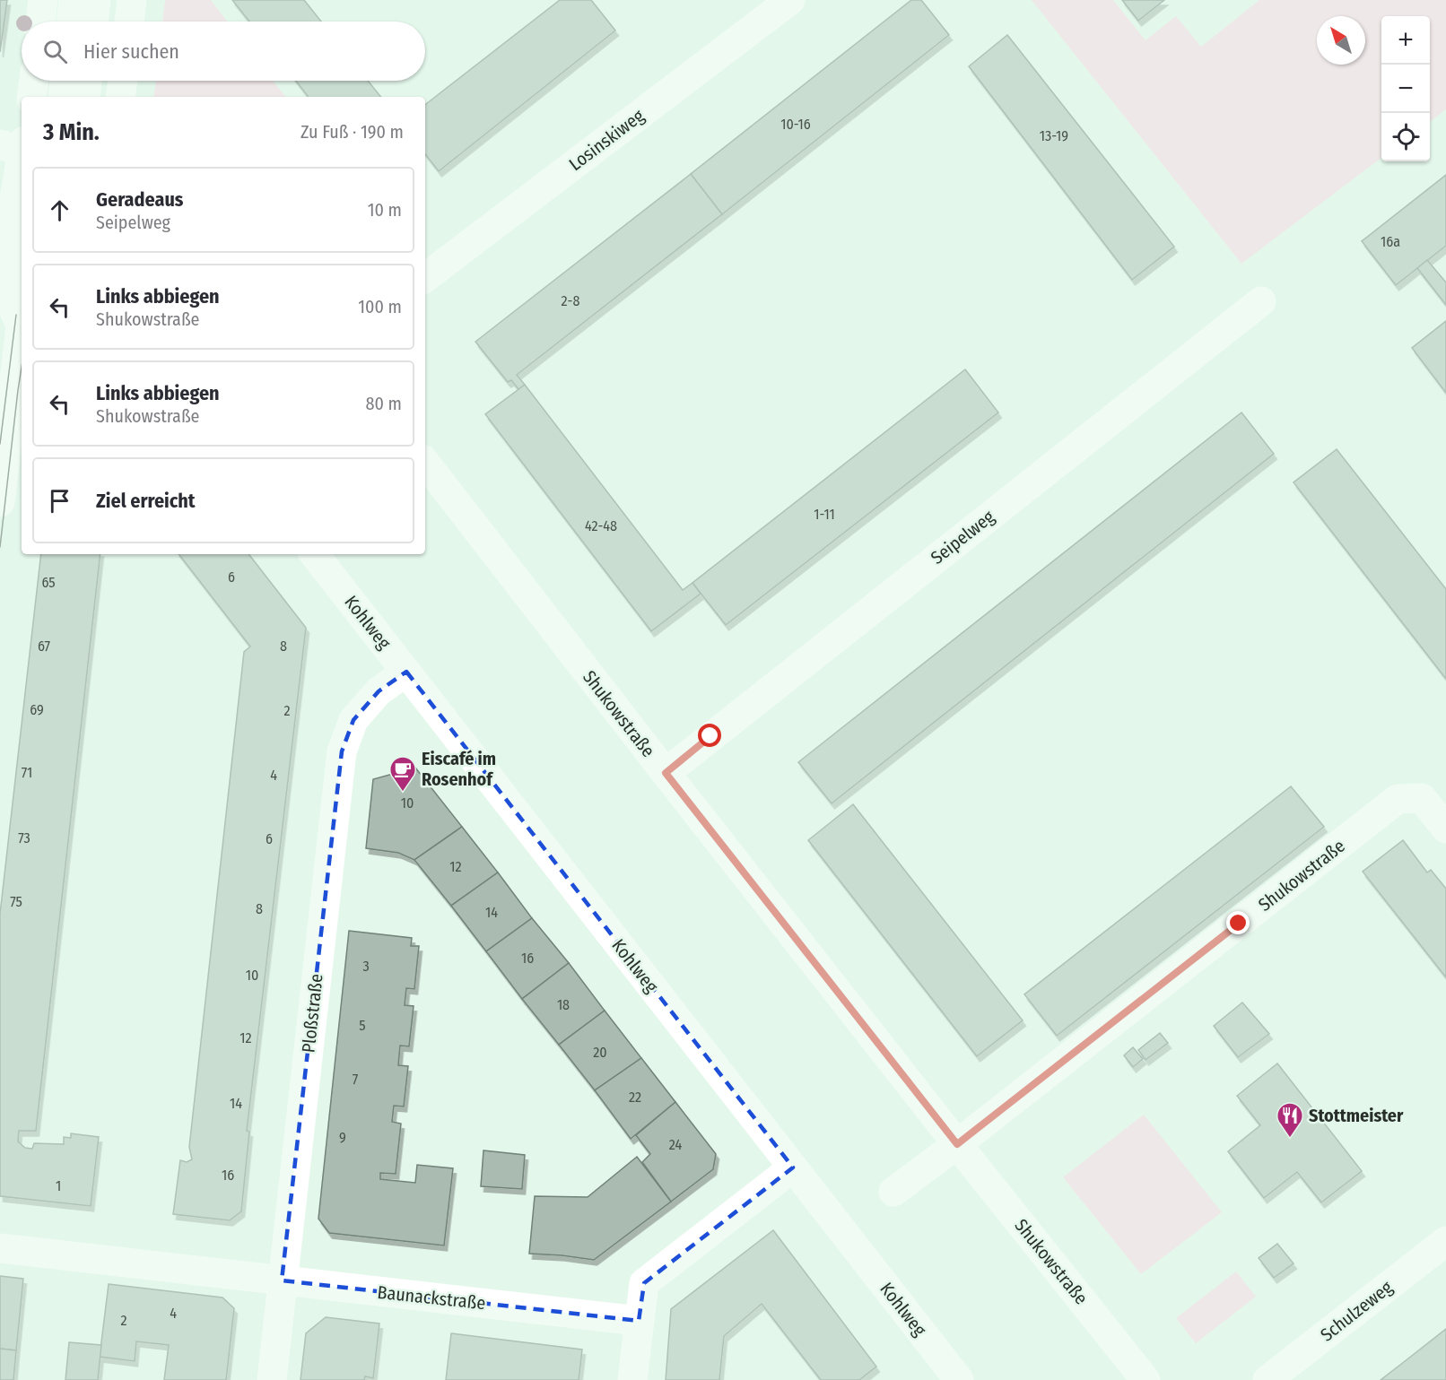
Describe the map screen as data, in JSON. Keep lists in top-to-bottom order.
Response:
{
  "streets": {
    "street": [
      "Losinskiweg",
      "Seipelweg",
      "Kohlweg",
      "Shukowstraße",
      "Ploßstraße",
      "Baunackstraße",
      "Schulzeweg"
    ]
  },
  "crossings": [
    ["Seipelweg", "Shukowstraße"],
    ["Kohlweg", "Ploßstraße"],
    ["Ploßstraße", "Baunackstraße"]
  ],
  "places": {
    "cafe": ["Eiscafé im Rosenhof"],
    "restaurant": ["Stottmeister"]
  },
  "house_numbers": [
    "10-16",
    "13-19",
    "16a",
    "2-8",
    "1-11",
    "42-48",
    "6",
    "65",
    "67",
    "8",
    "69",
    "2",
    "71",
    "4",
    "10",
    "73",
    "6",
    "12",
    "75",
    "8",
    "14",
    "16",
    "3",
    "10",
    "18",
    "5",
    "12",
    "20",
    "7",
    "22",
    "14",
    "9",
    "24",
    "16",
    "1",
    "4",
    "2"
  ],
  "north": "top left",
  "page": {
    "map_buttons": ["+", "−"],
    "search": "Hier suchen",
    "heading": ["3 Min.", "Zu Fuß · 190 m"],
    "list": [
      ["Geradeaus", "Seipelweg", "10 m"],
      ["Links abbiegen", "Shukowstraße", "100 m"],
      ["Links abbiegen", "Shukowstraße", "80 m"],
      "Ziel erreicht"
    ]
  }
}
